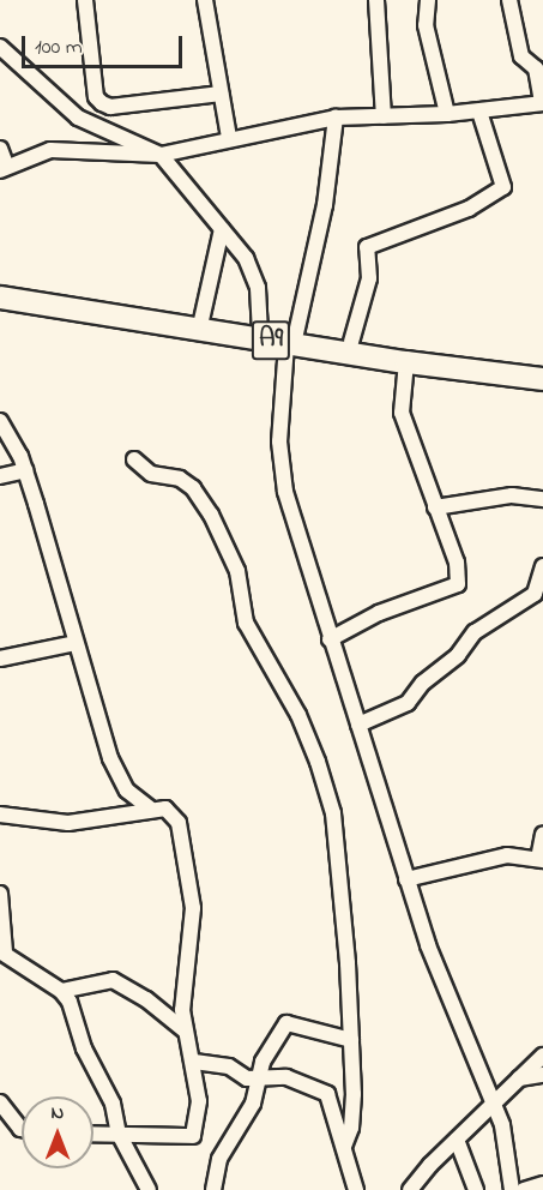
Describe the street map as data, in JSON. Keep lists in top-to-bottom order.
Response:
{
  "streets": {
    "highway": ["A9"]
  },
  "scale_bar": "100 m",
  "north": "top"
}
